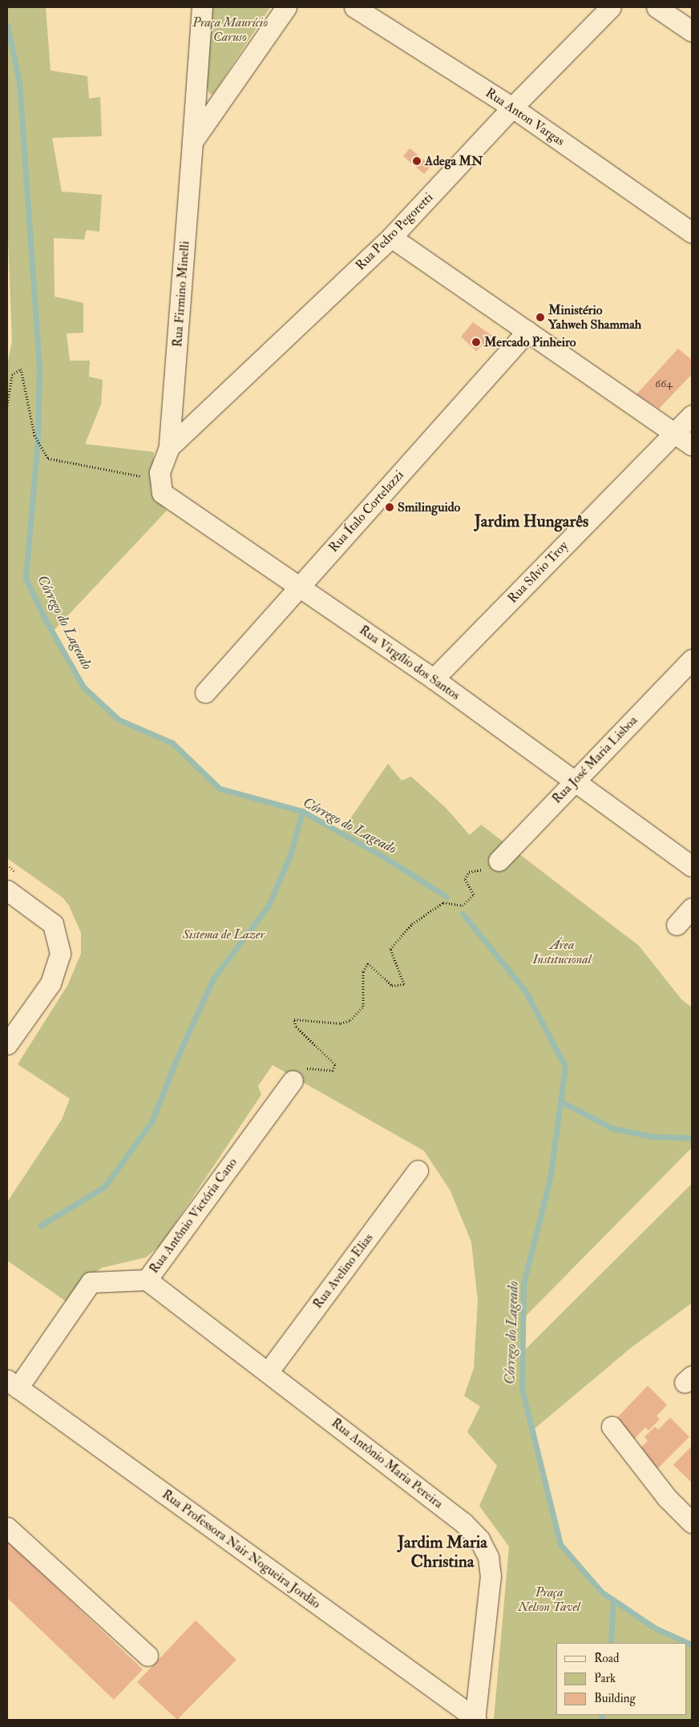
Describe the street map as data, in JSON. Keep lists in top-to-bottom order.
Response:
{
  "streets": {
    "street": [
      "Rua Anton Vargas",
      "Rua Pedro Pegoretti",
      "Rua Firmino Minelli",
      "Rua Ítalo Cortelazzi",
      "Rua Sílvio Troy",
      "Rua Virgílio dos Santos",
      "Rua José Maria Lisboa",
      "Rua Antônio Victória Cano",
      "Rua Avelino Elias",
      "Rua Antônio Maria Pereira",
      "Rua Professora Nair Nogueira Jordão"
    ]
  },
  "crossings": [
    ["Rua Anton Vargas", "Rua Pedro Pegoretti"],
    ["Rua Pedro Pegoretti", "Rua Firmino Minelli"],
    ["Rua Ítalo Cortelazzi", "Rua Virgílio dos Santos"],
    ["Rua Sílvio Troy", "Rua Virgílio dos Santos"],
    ["Rua Virgílio dos Santos", "Rua José Maria Lisboa"],
    ["Rua Antônio Victória Cano", "Rua Antônio Maria Pereira"],
    ["Rua Antônio Victória Cano", "Rua Professora Nair Nogueira Jordão"],
    ["Rua Avelino Elias", "Rua Antônio Maria Pereira"],
    ["Rua Antônio Maria Pereira", "Rua Professora Nair Nogueira Jordão"]
  ],
  "districts": ["Jardim Hungarês", "Jardim Maria Christina"],
  "water": ["Córrego do Lageado"],
  "parks": [
    "Praça Maurício Caruso",
    "Sistema de Lazer",
    "Área Institucional",
    "Praça Nelson Tavel"
  ],
  "places": [
    "Adega MN",
    "Ministério Yahweh Shammah",
    "Mercado Pinheiro",
    "Smilinguido"
  ],
  "house_numbers": ["664"],
  "legend": ["Road", "Park", "Building"]
}
